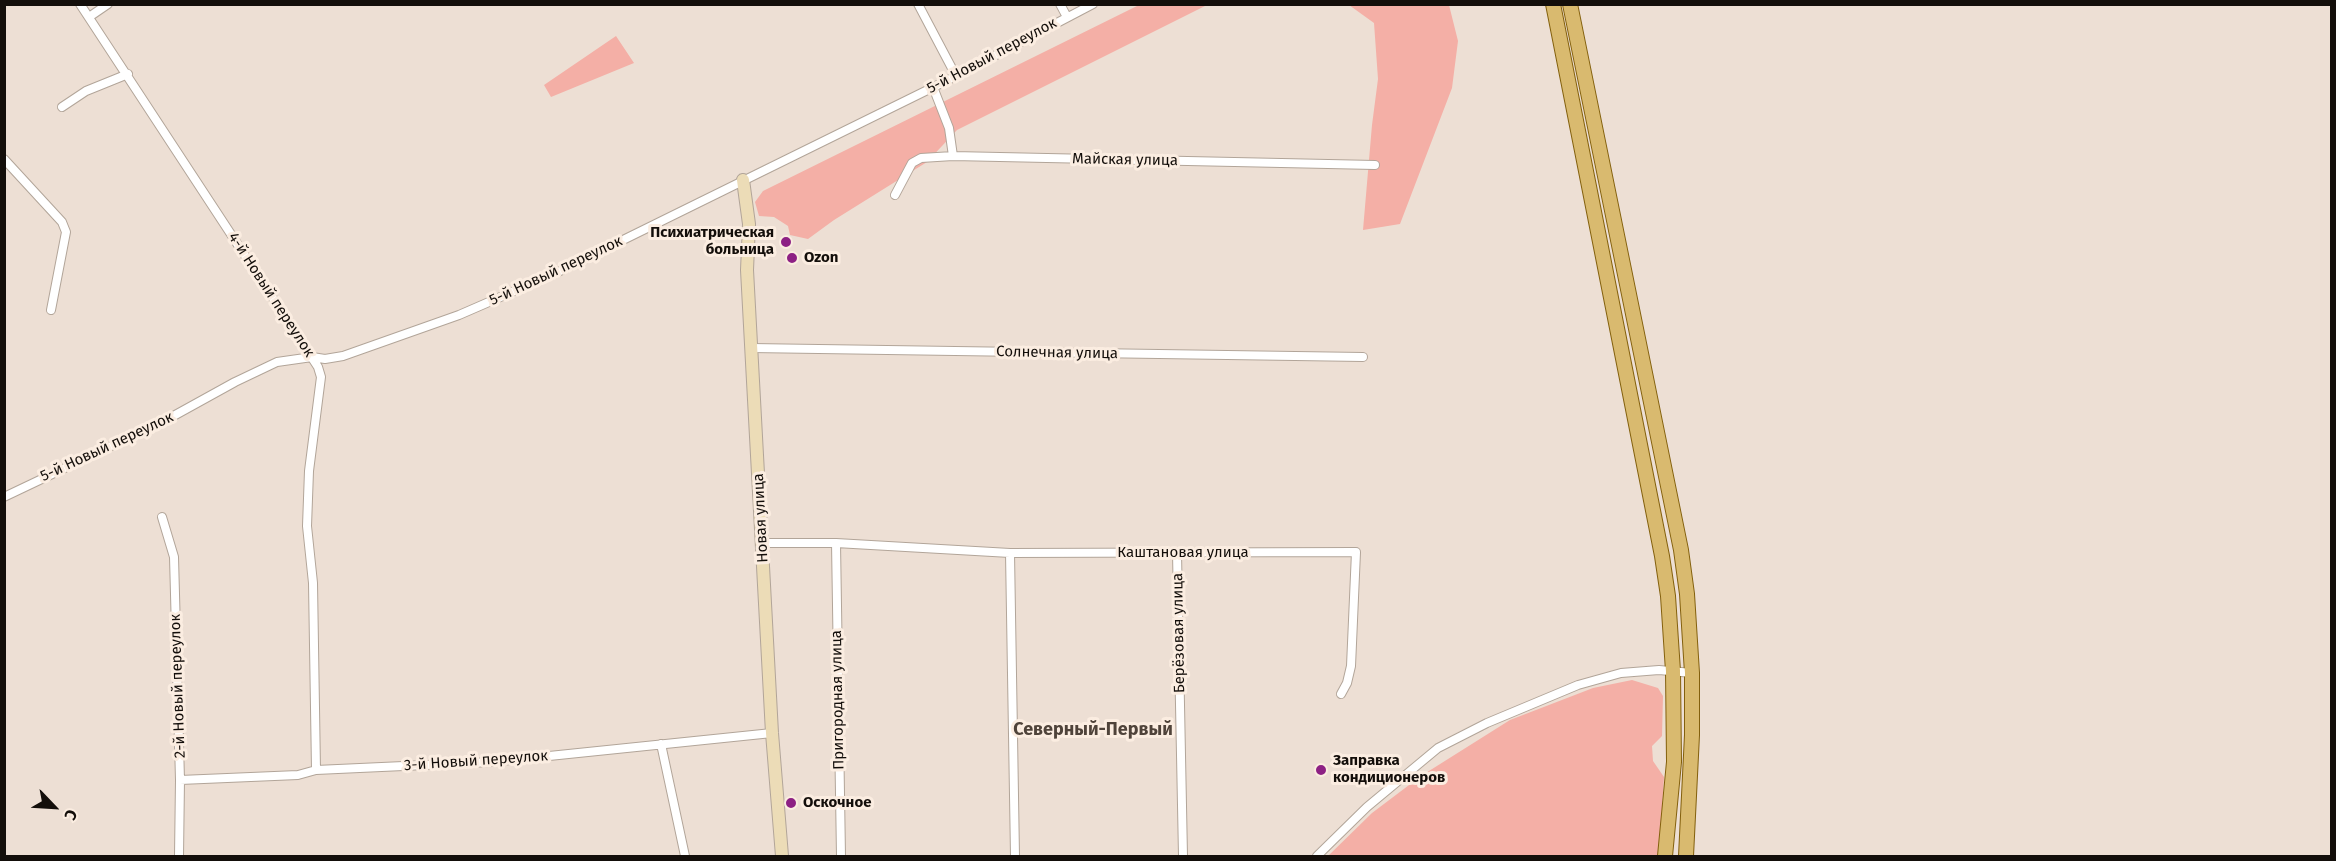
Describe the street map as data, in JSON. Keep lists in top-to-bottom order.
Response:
{
  "streets": {
    "street": [
      "5-й Новый переулок",
      "Майская улица",
      "4-й Новый переулок",
      "Солнечная улица",
      "Новая улица",
      "Каштановая улица",
      "Берёзовая улица",
      "2-й Новый переулок",
      "Пригородная улица",
      "3-й Новый переулок"
    ]
  },
  "crossings": [
    ["5-й Новый переулок", "4-й Новый переулок"],
    ["5-й Новый переулок", "Новая улица"],
    ["4-й Новый переулок", "3-й Новый переулок"],
    ["Солнечная улица", "Новая улица"],
    ["Новая улица", "Каштановая улица"],
    ["Новая улица", "3-й Новый переулок"],
    ["Каштановая улица", "Берёзовая улица"],
    ["Каштановая улица", "Пригородная улица"],
    ["2-й Новый переулок", "3-й Новый переулок"]
  ],
  "districts": ["Северный-Первый"],
  "places": [
    "Психиатрическая больница",
    "Ozon",
    "Заправка кондиционеров",
    "Оскочное"
  ],
  "north": "bottom right"
}
